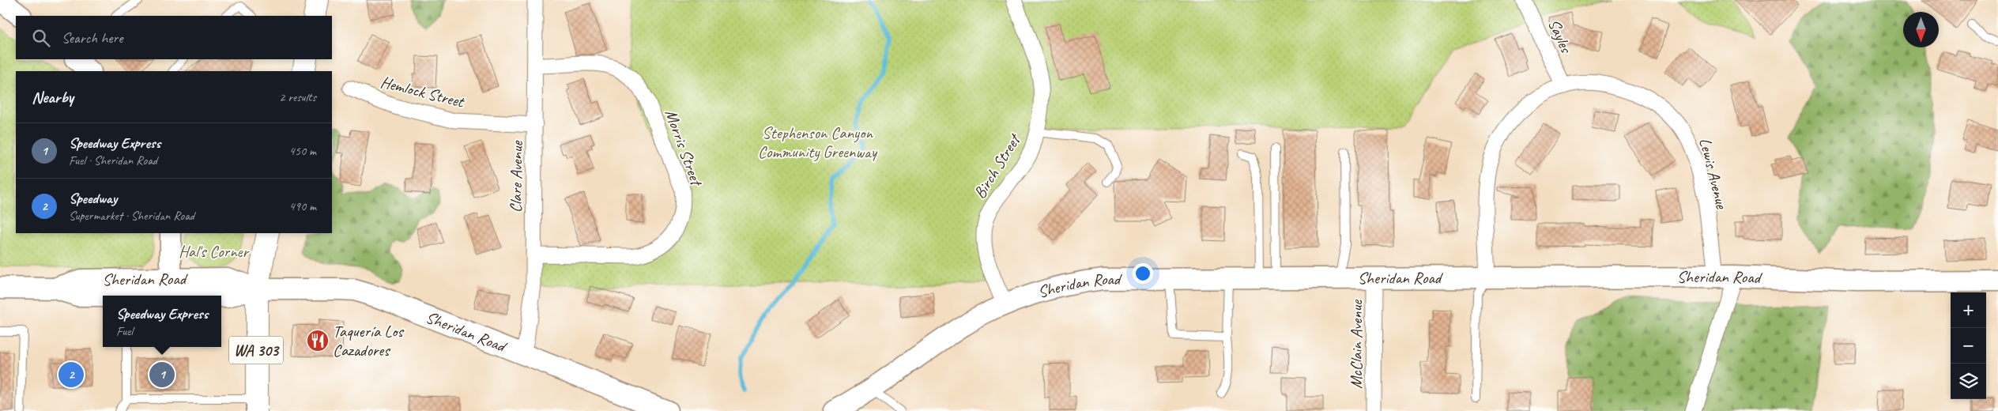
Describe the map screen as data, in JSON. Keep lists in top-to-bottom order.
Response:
{
  "streets": {
    "main road": ["Sheridan Road", "WA 303"],
    "street": [
      "Sayles",
      "Hemlock Street",
      "Morris Street",
      "Birch Street",
      "Lewis Avenue",
      "Clare Avenue",
      "McClain Avenue"
    ]
  },
  "crossings": [
    ["Sayles", "Lewis Avenue"],
    ["Hemlock Street", "Clare Avenue"],
    ["Morris Street", "Clare Avenue"],
    ["Birch Street", "Sheridan Road"],
    ["Lewis Avenue", "Sheridan Road"],
    ["Clare Avenue", "Sheridan Road"],
    ["Sheridan Road", "McClain Avenue"],
    ["Sheridan Road", "WA 303"]
  ],
  "parks": ["Stephenson Canyon Community Greenway", "Hal's Corner"],
  "places": {
    "restaurant": ["Taquería Los Cazadores"]
  },
  "north": "bottom",
  "page": {
    "search": "Search here",
    "heading": ["Nearby", "2 results"],
    "list": [
      {
        "mark": "1",
        "name": "Speedway Express",
        "note": "Fuel · Sheridan Road",
        "value": "450 m"
      },
      {
        "mark": "2",
        "name": "Speedway",
        "note": "Supermarket · Sheridan Road",
        "value": "490 m"
      }
    ],
    "map_buttons": ["+", "−"],
    "popup": ["Speedway Express", "Fuel"],
    "pins": ["1", "2"]
  }
}
